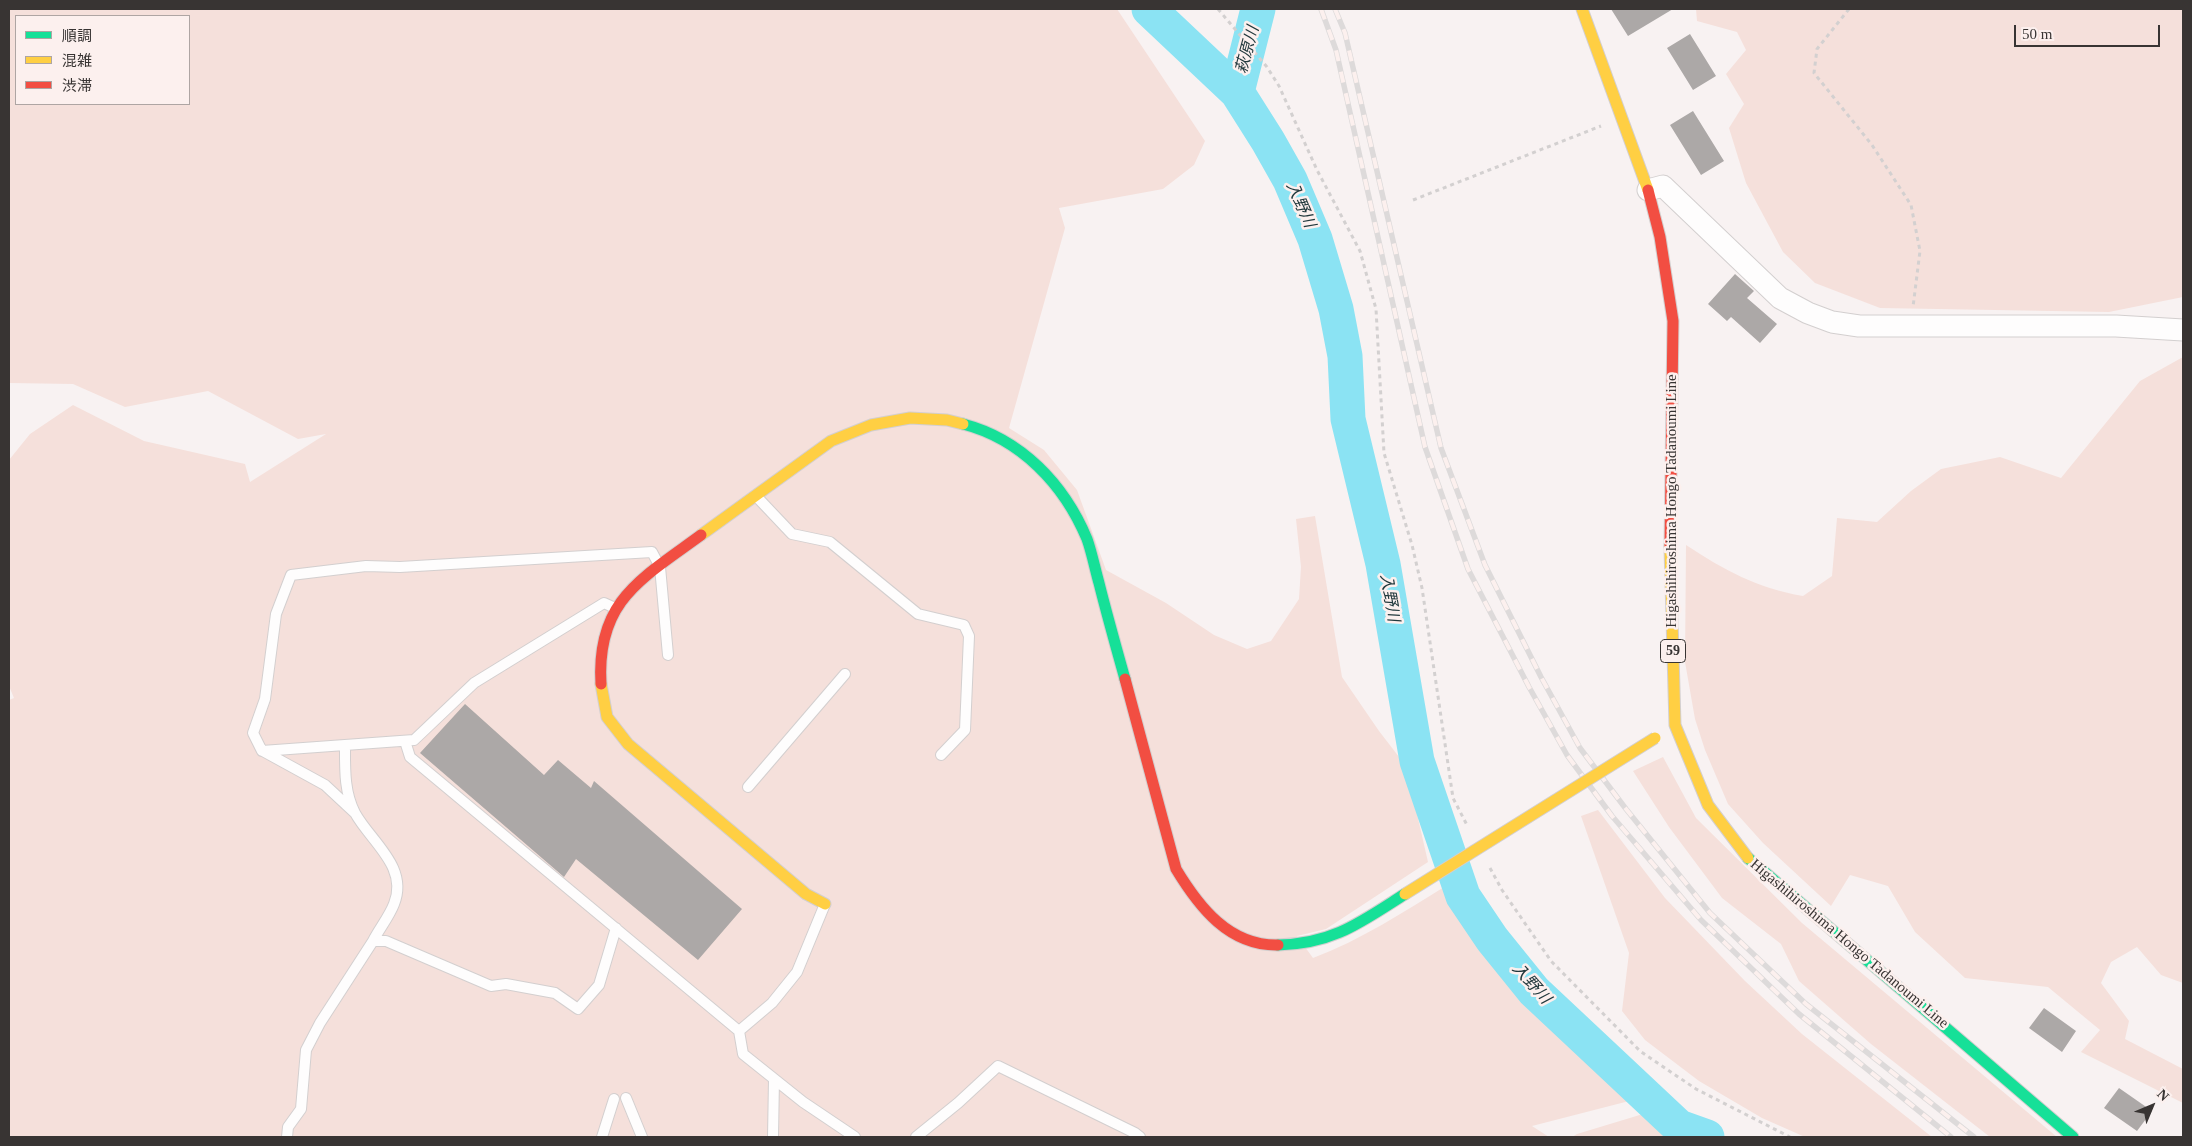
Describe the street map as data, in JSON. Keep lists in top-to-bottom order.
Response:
{
  "streets": {
    "street": ["Higashihiroshima Hongo Tadanoumi Line", "59"]
  },
  "water": ["萩原川", "入野川"],
  "legend": ["順調", "混雑", "渋滞"],
  "scale_bar": "50 m",
  "north": "top right"
}
